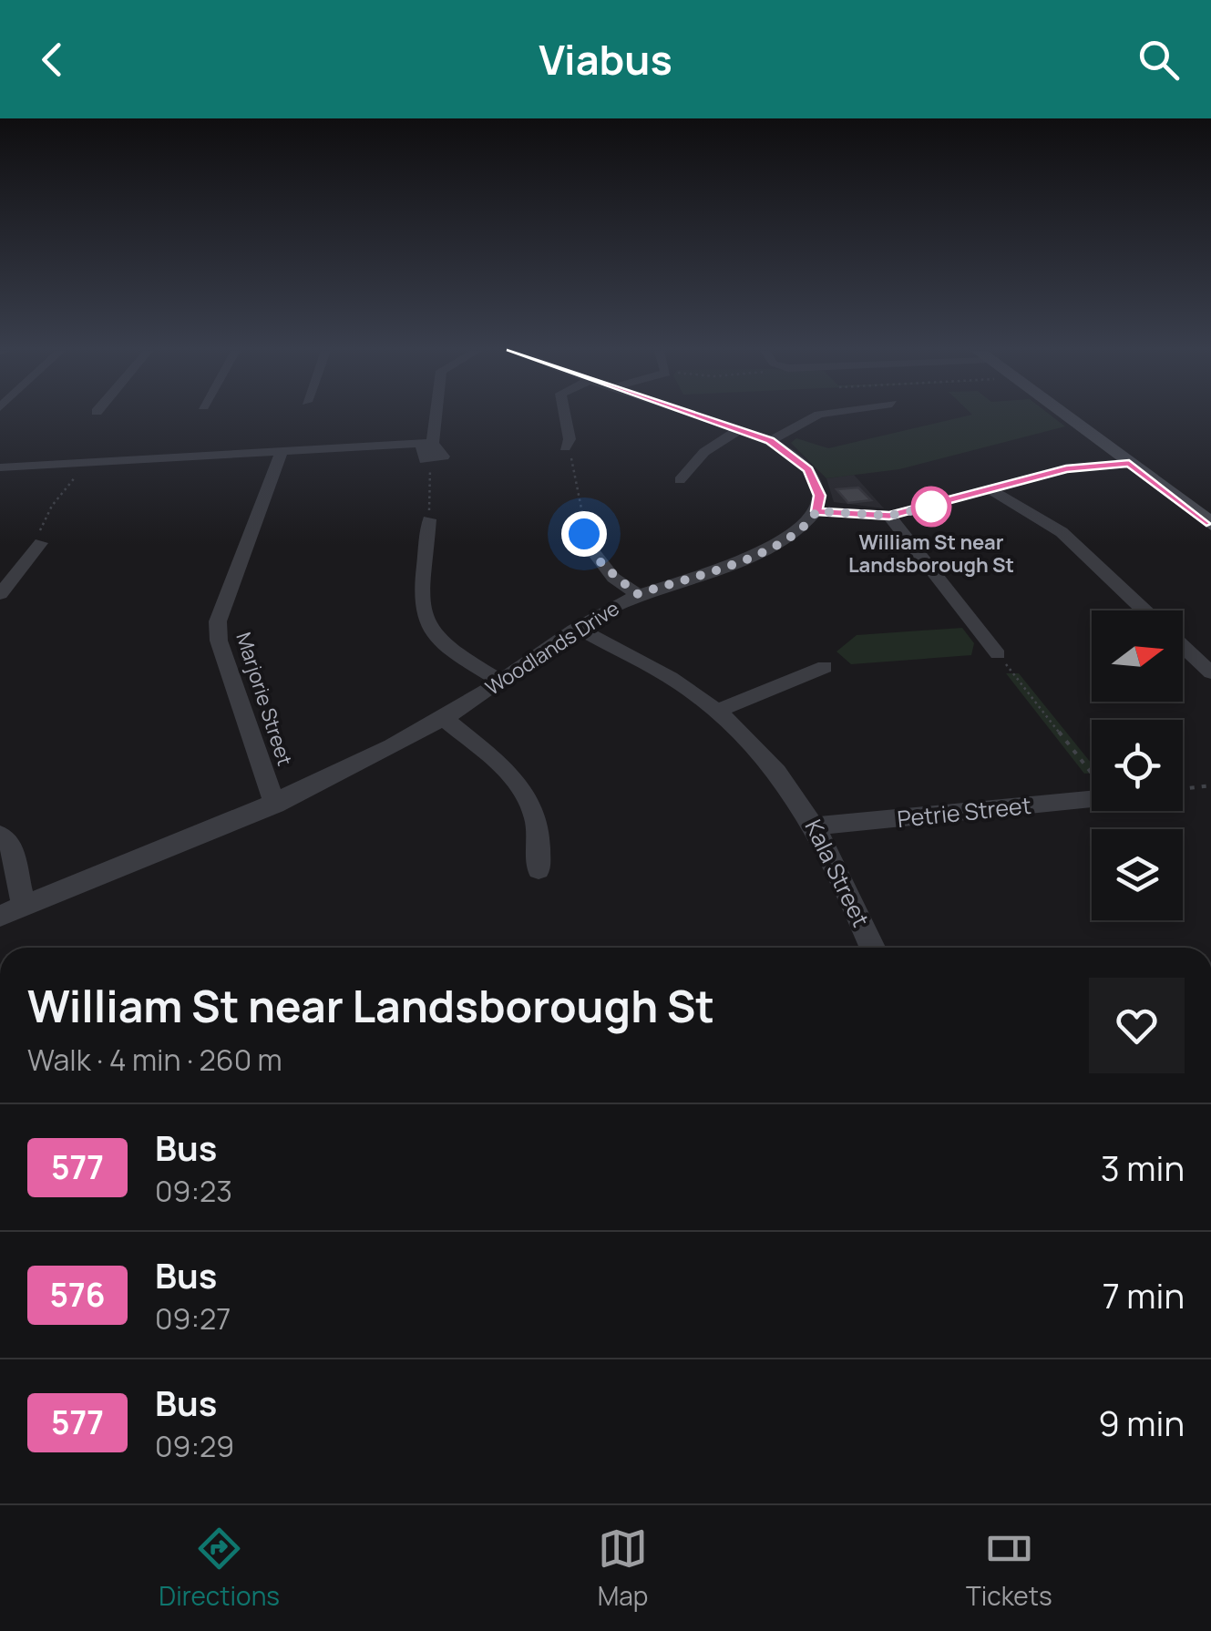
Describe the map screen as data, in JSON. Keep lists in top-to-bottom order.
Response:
{
  "streets": {
    "street": [
      "Woodlands Drive",
      "Marjorie Street",
      "Petrie Street",
      "Kala Street"
    ]
  },
  "crossings": [
    ["Woodlands Drive", "Marjorie Street"],
    ["Woodlands Drive", "Kala Street"],
    ["Petrie Street", "Kala Street"]
  ],
  "places": ["William St near Landsborough St"],
  "lines": ["bus line 577"],
  "north": "right",
  "page": {
    "header": "Viabus",
    "heading": ["William St near Landsborough St", "Walk · 4 min · 260 m"],
    "list": [
      {
        "mark": "577",
        "name": "Bus",
        "note": "09:23",
        "value": "3 min"
      },
      {
        "mark": "576",
        "name": "Bus",
        "note": "09:27",
        "value": "7 min"
      },
      {
        "mark": "577",
        "name": "Bus",
        "note": "09:29",
        "value": "9 min"
      }
    ],
    "tabs": ["Directions", "Map", "Tickets"]
  }
}
